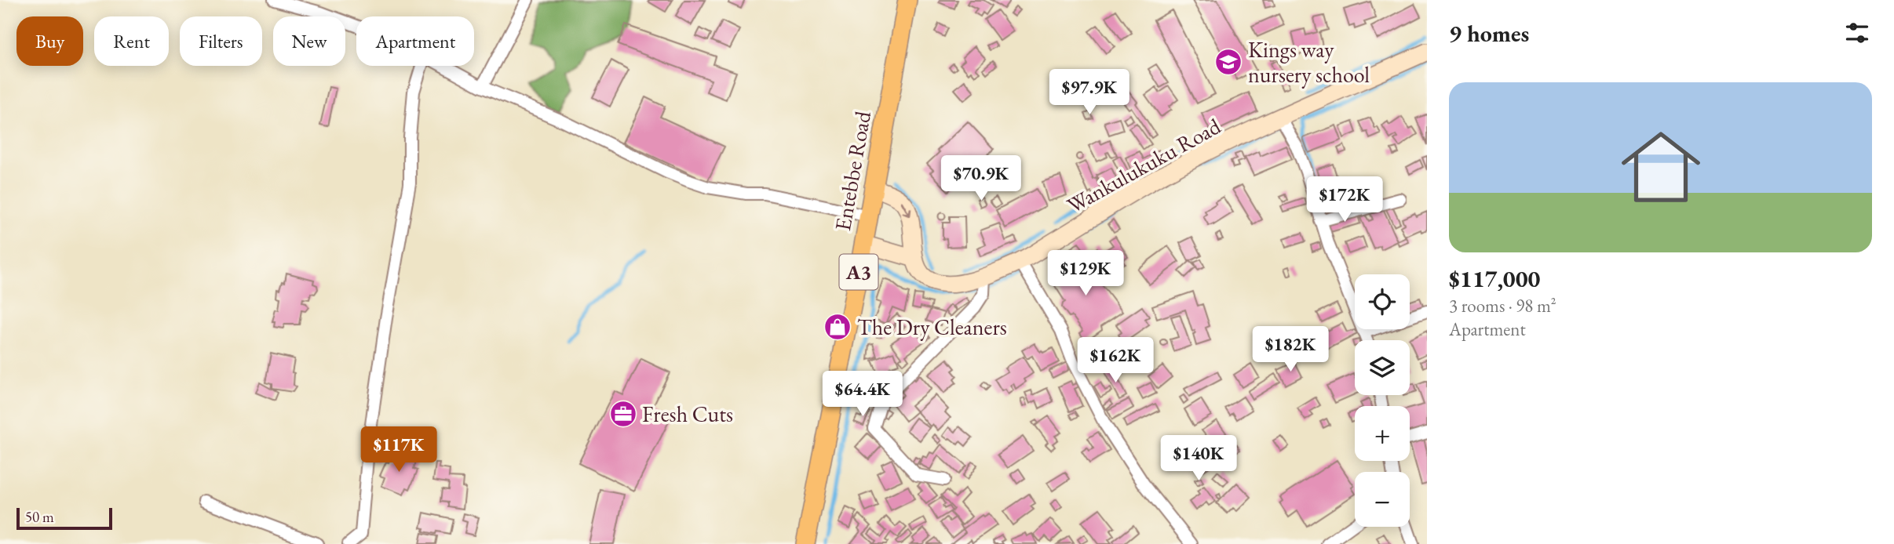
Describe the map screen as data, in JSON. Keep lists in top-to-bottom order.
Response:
{
  "streets": {
    "main road": ["Wankulukuku Road", "Entebbe Road", "A3"]
  },
  "crossings": [
    ["Wankulukuku Road", "Entebbe Road"]
  ],
  "places": {
    "school or university": ["Kings way nursery school"],
    "shop": ["The Dry Cleaners"],
    "office": ["Fresh Cuts"]
  },
  "scale_bar": "50 m",
  "page": {
    "heading": "9 homes",
    "chip": [
      "Buy",
      "Rent",
      "Filters",
      "New",
      "Apartment"
    ],
    "list": [
      {
        "name": "$117,000",
        "note": "3 rooms · 98 m² · Apartment"
      }
    ],
    "price": [
      "$97.9K",
      "$70.9K",
      "$172K",
      "$129K",
      "$182K",
      "$162K",
      "$64.4K",
      "$117K",
      "$140K"
    ],
    "map_buttons": ["+", "−"],
    "scale": "50 m"
  }
}
